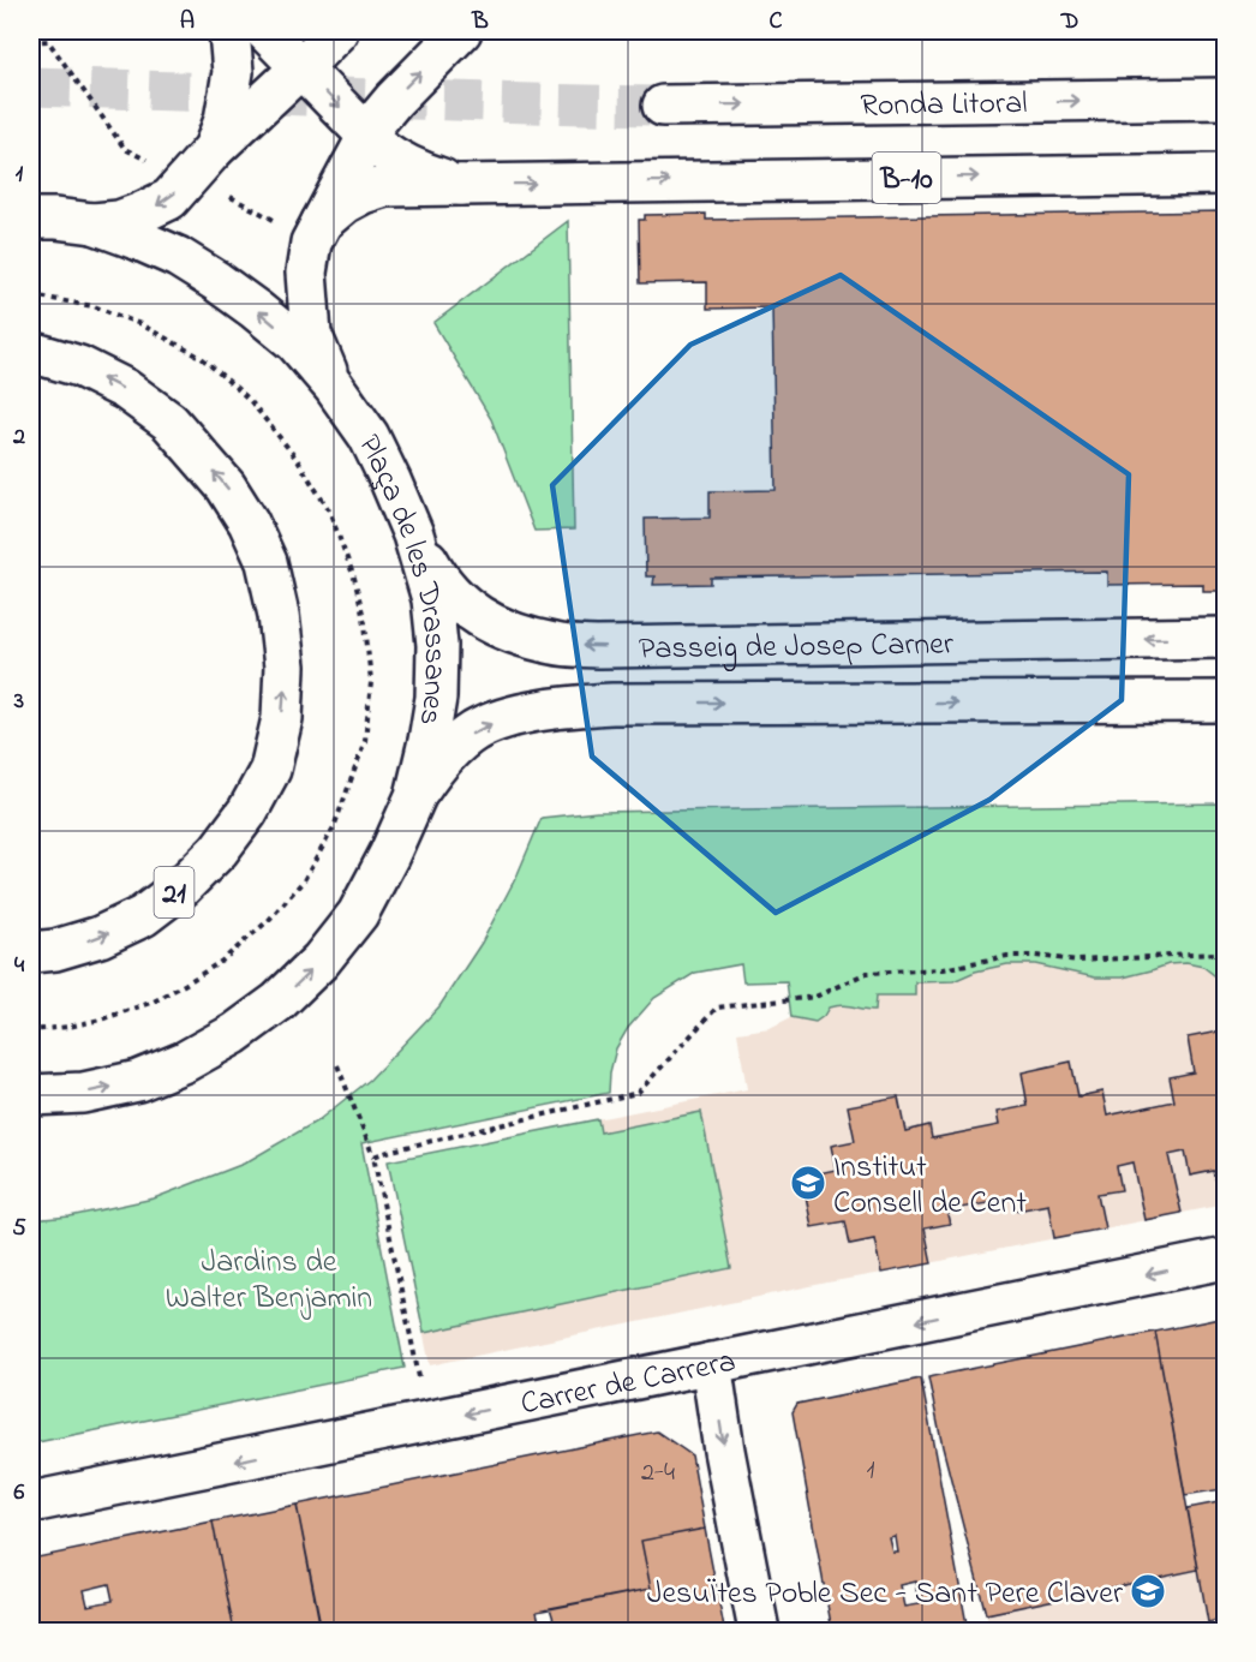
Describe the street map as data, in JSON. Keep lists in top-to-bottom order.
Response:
{
  "streets": {
    "main road": [
      "Ronda Litoral",
      "B-10",
      "Plaça de les Drassanes",
      "Passeig de Josep Carner",
      "21",
      "Carrer de Carrera"
    ]
  },
  "crossings": [
    ["Plaça de les Drassanes", "Passeig de Josep Carner"]
  ],
  "one_way": ["Carrer de Carrera"],
  "parks": ["Jardins de Walter Benjamin"],
  "places": {
    "school or university": ["Institut Consell de Cent", "JesuÏtes Poble Sec - Sant Pere Claver"]
  },
  "house_numbers": ["1", "2-4"],
  "grid": {
    "columns": [
      "A",
      "B",
      "C",
      "D"
    ],
    "rows": [
      "1",
      "2",
      "3",
      "4",
      "5",
      "6"
    ]
  }
}
